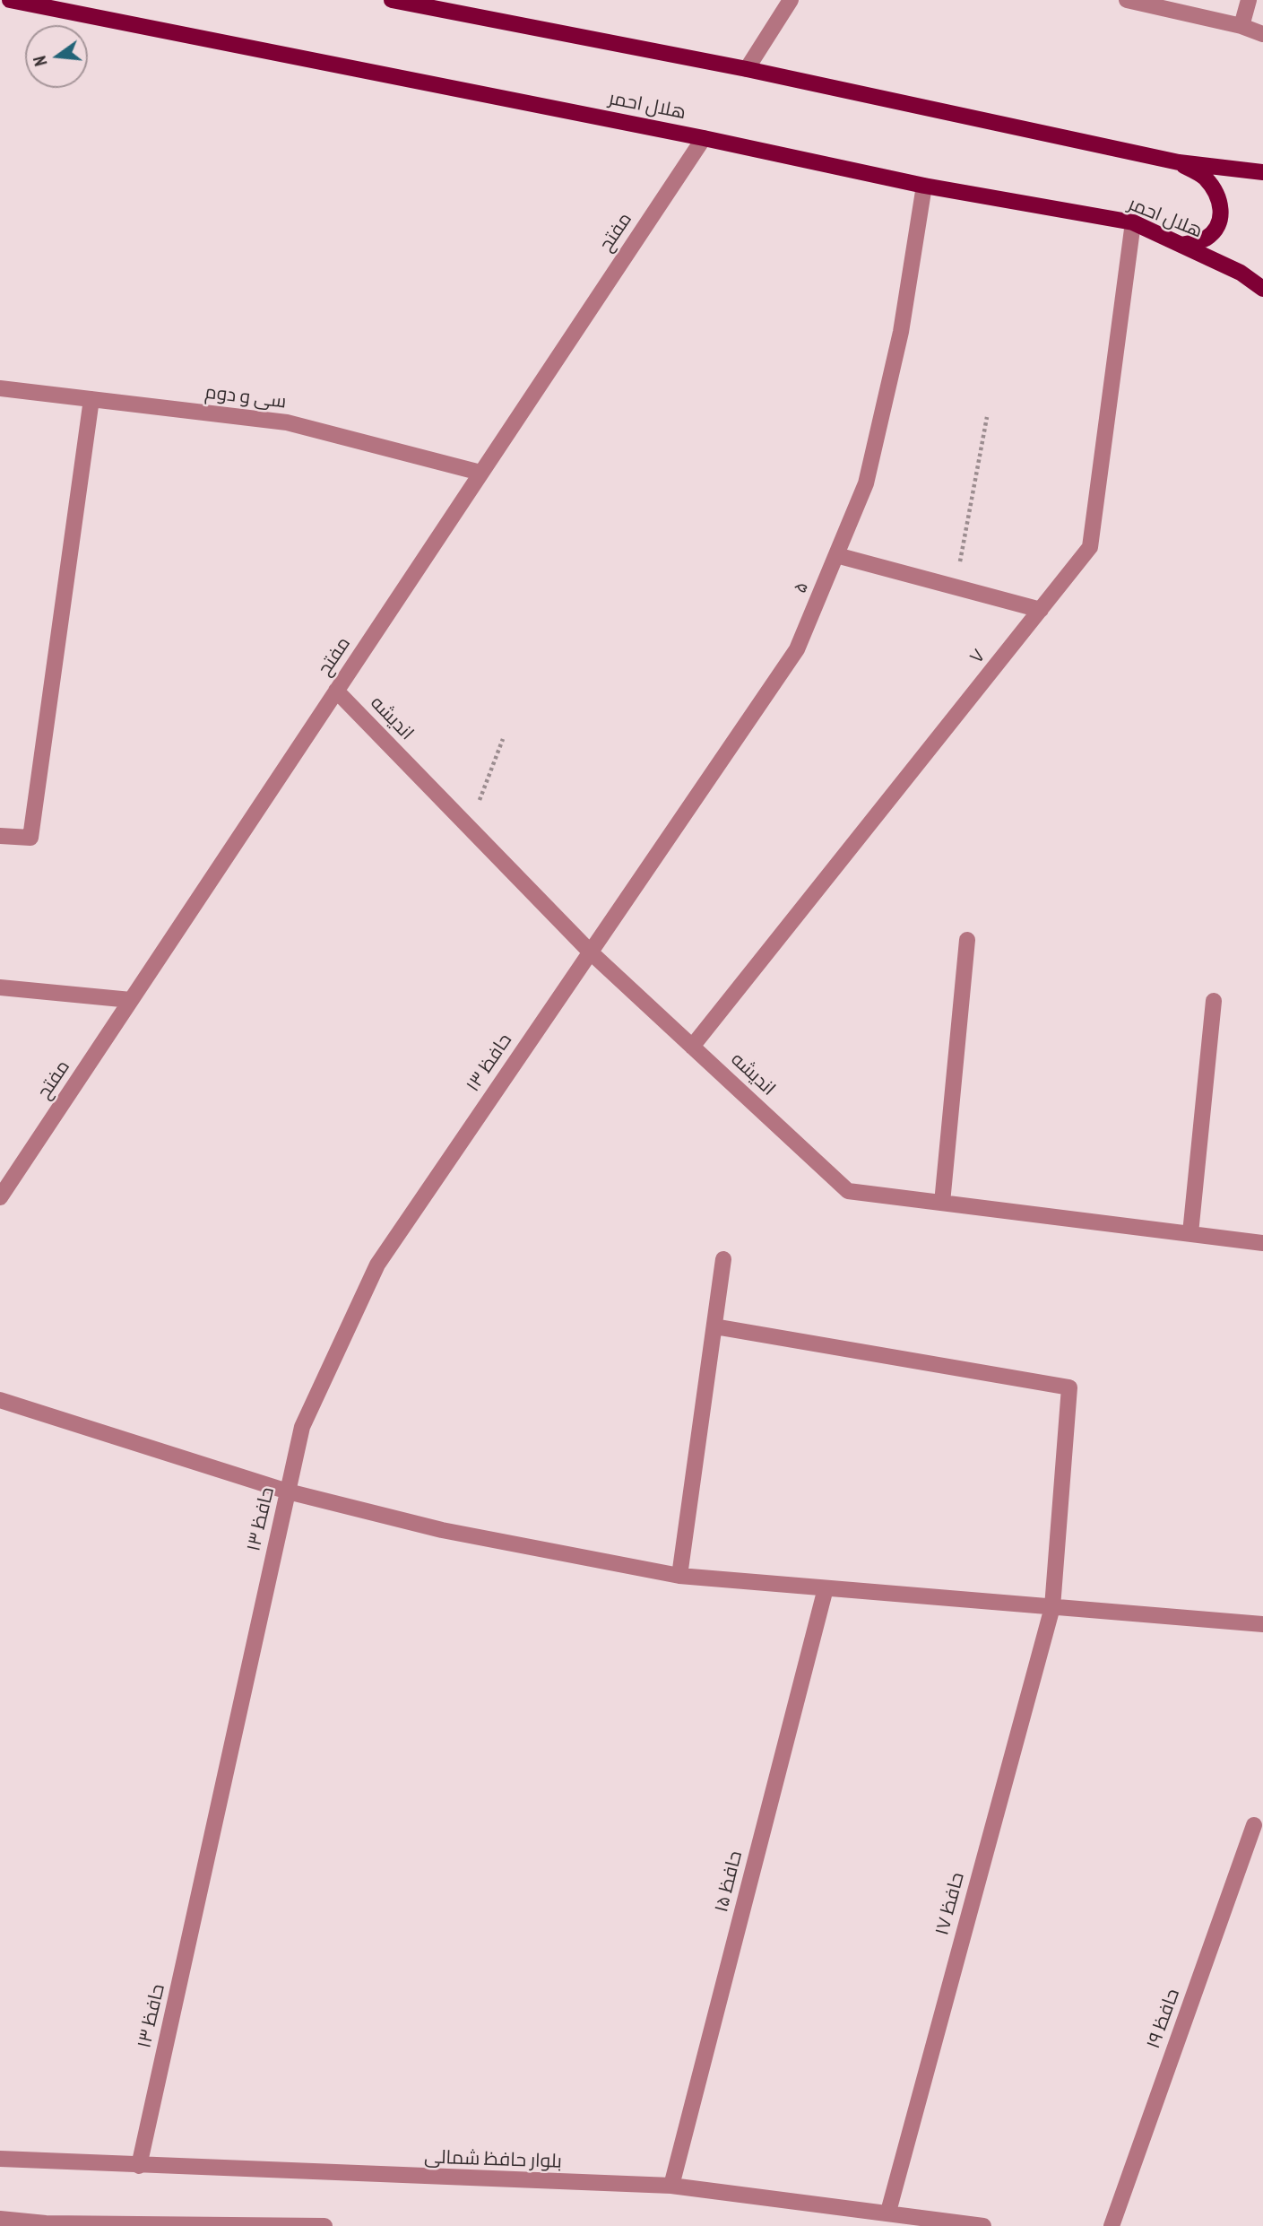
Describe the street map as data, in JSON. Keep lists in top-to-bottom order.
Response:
{
  "streets": {
    "main road": ["هلال احمر"],
    "street": [
      "مفتح",
      "سی و دوم",
      "۵",
      "۷",
      "اندیشه",
      "حافظ ۱۳",
      "حافظ ۱۵",
      "حافظ ۱۷",
      "حافظ ۱۹",
      "بلوار حافظ شمالی"
    ]
  },
  "crossings": [
    ["هلال احمر", "مفتح"],
    ["هلال احمر", "۵"],
    ["هلال احمر", "۷"],
    ["مفتح", "سی و دوم"],
    ["مفتح", "اندیشه"],
    ["۵", "اندیشه"],
    ["۵", "حافظ ۱۳"],
    ["۷", "اندیشه"],
    ["اندیشه", "حافظ ۱۳"],
    ["حافظ ۱۳", "بلوار حافظ شمالی"],
    ["حافظ ۱۵", "بلوار حافظ شمالی"],
    ["حافظ ۱۷", "بلوار حافظ شمالی"]
  ],
  "north": "left"
}
